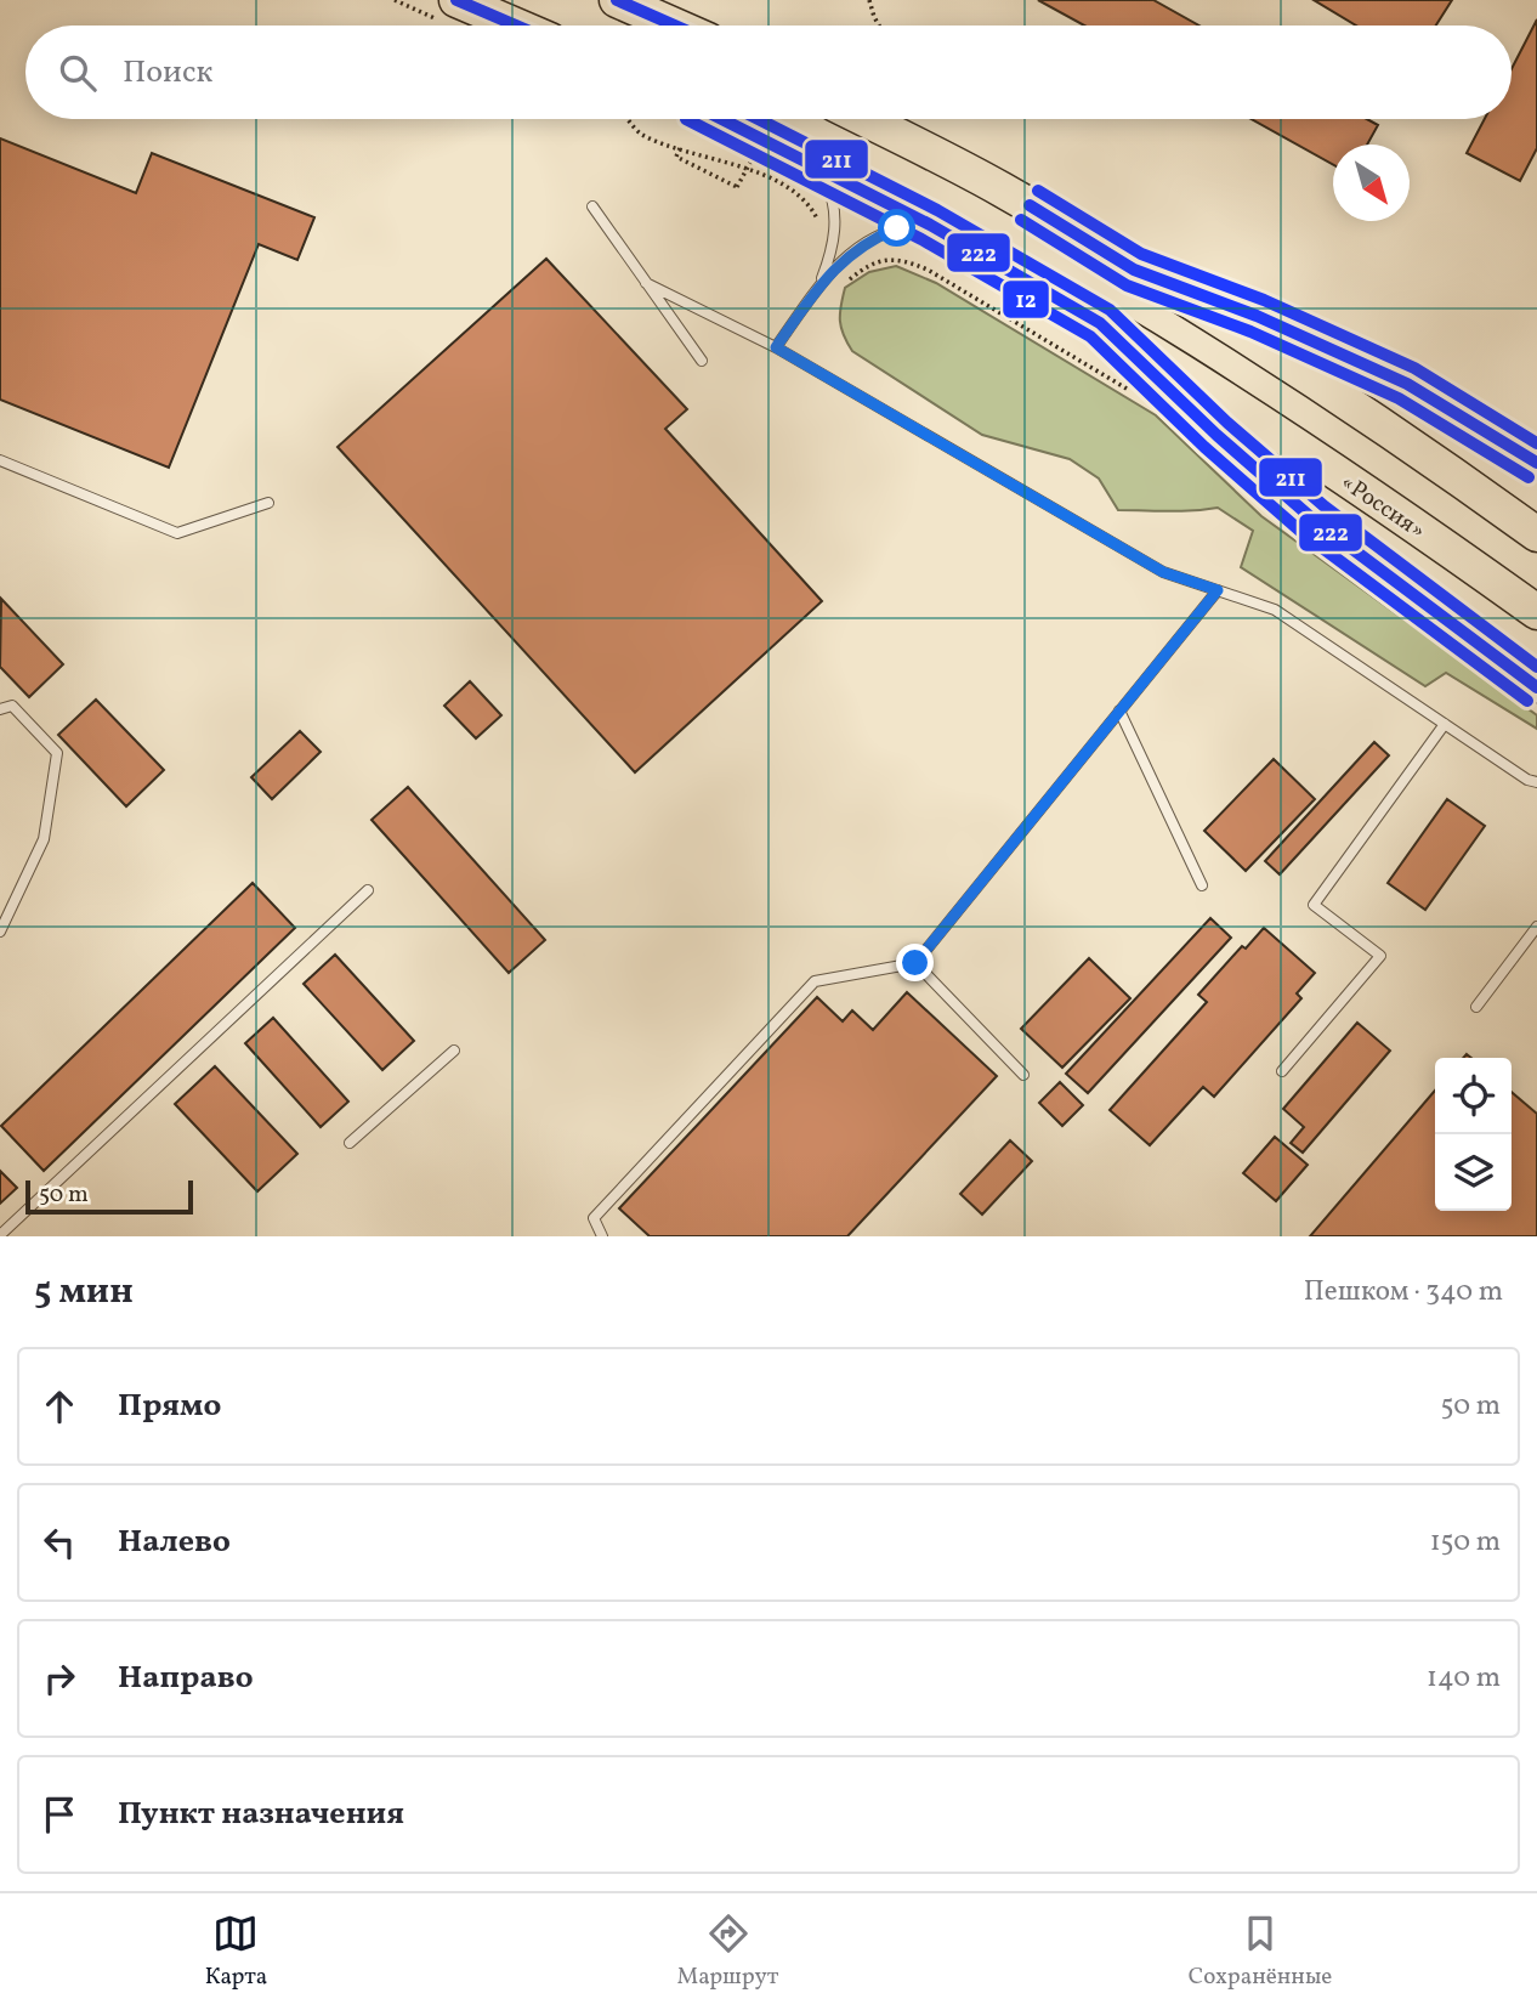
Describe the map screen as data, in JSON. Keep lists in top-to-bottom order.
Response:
{
  "streets": {
    "highway": ["«Россия»"]
  },
  "lines": ["transit line 222", "transit line 12", "transit line 211"],
  "scale_bar": "50 m",
  "north": "bottom right",
  "page": {
    "search": "Поиск",
    "scale": "50 m",
    "heading": ["5 мин", "Пешком · 340 m"],
    "list": [
      ["Прямо", "50 m"],
      ["Налево", "150 m"],
      ["Направо", "140 m"],
      "Пункт назначения"
    ],
    "nav": ["Карта", "Маршрут", "Сохранённые"]
  }
}
